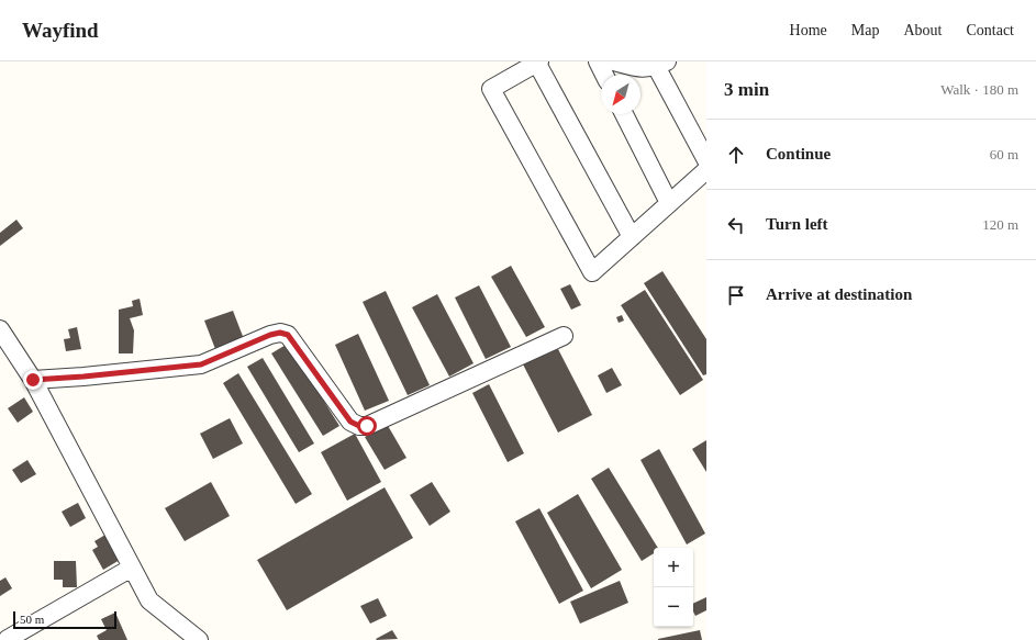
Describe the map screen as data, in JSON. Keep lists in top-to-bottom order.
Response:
{
  "scale_bar": "50 m",
  "north": "bottom left",
  "page": {
    "header": "Wayfind",
    "nav": [
      "Home",
      "Map",
      "About",
      "Contact"
    ],
    "heading": ["3 min", "Walk · 180 m"],
    "list": [
      ["Continue", "60 m"],
      ["Turn left", "120 m"],
      "Arrive at destination"
    ],
    "map_buttons": ["+", "−"],
    "scale": "50 m"
  }
}
